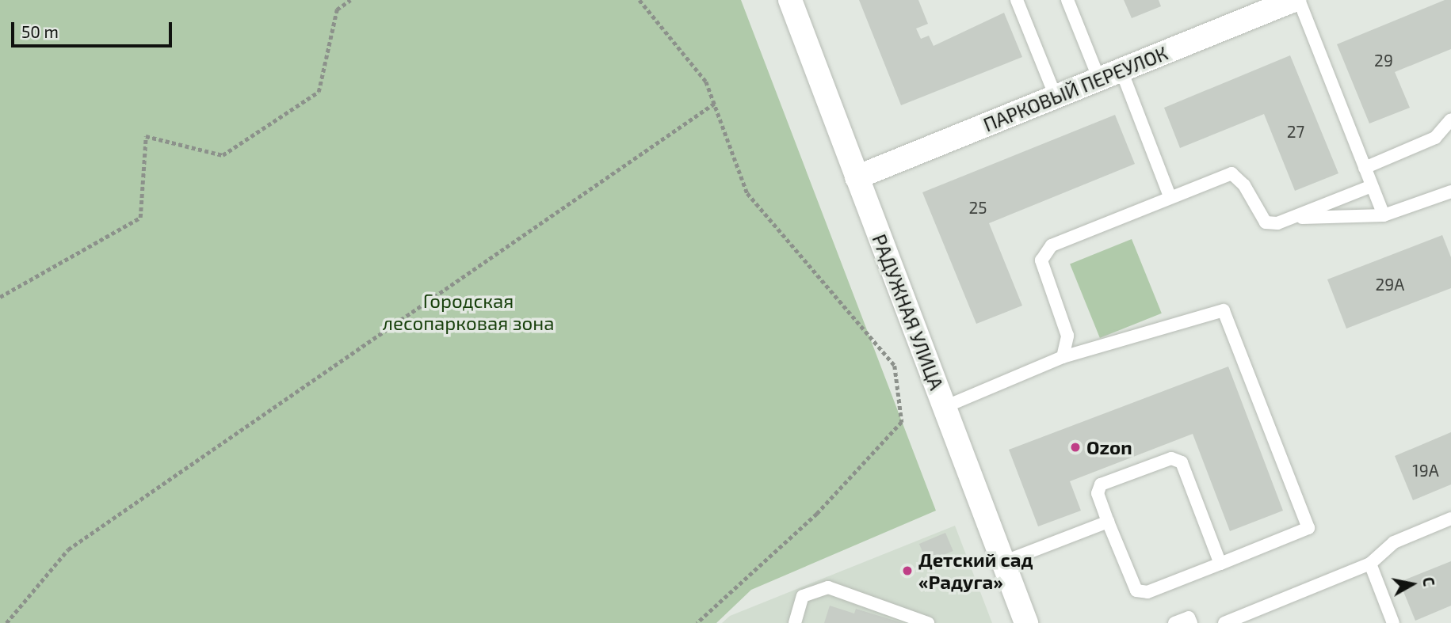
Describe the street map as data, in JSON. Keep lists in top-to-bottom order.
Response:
{
  "streets": {
    "street": ["ПАРКОВЫЙ ПЕРЕУЛОК", "РАДУЖНАЯ УЛИЦА"]
  },
  "crossings": [
    ["ПАРКОВЫЙ ПЕРЕУЛОК", "РАДУЖНАЯ УЛИЦА"]
  ],
  "parks": ["Городская лесопарковая зона"],
  "places": ["Ozon", "Детский сад «Радуга»"],
  "house_numbers": [
    "29",
    "27",
    "25",
    "29А",
    "19А"
  ],
  "scale_bar": "50 m",
  "north": "right"
}
